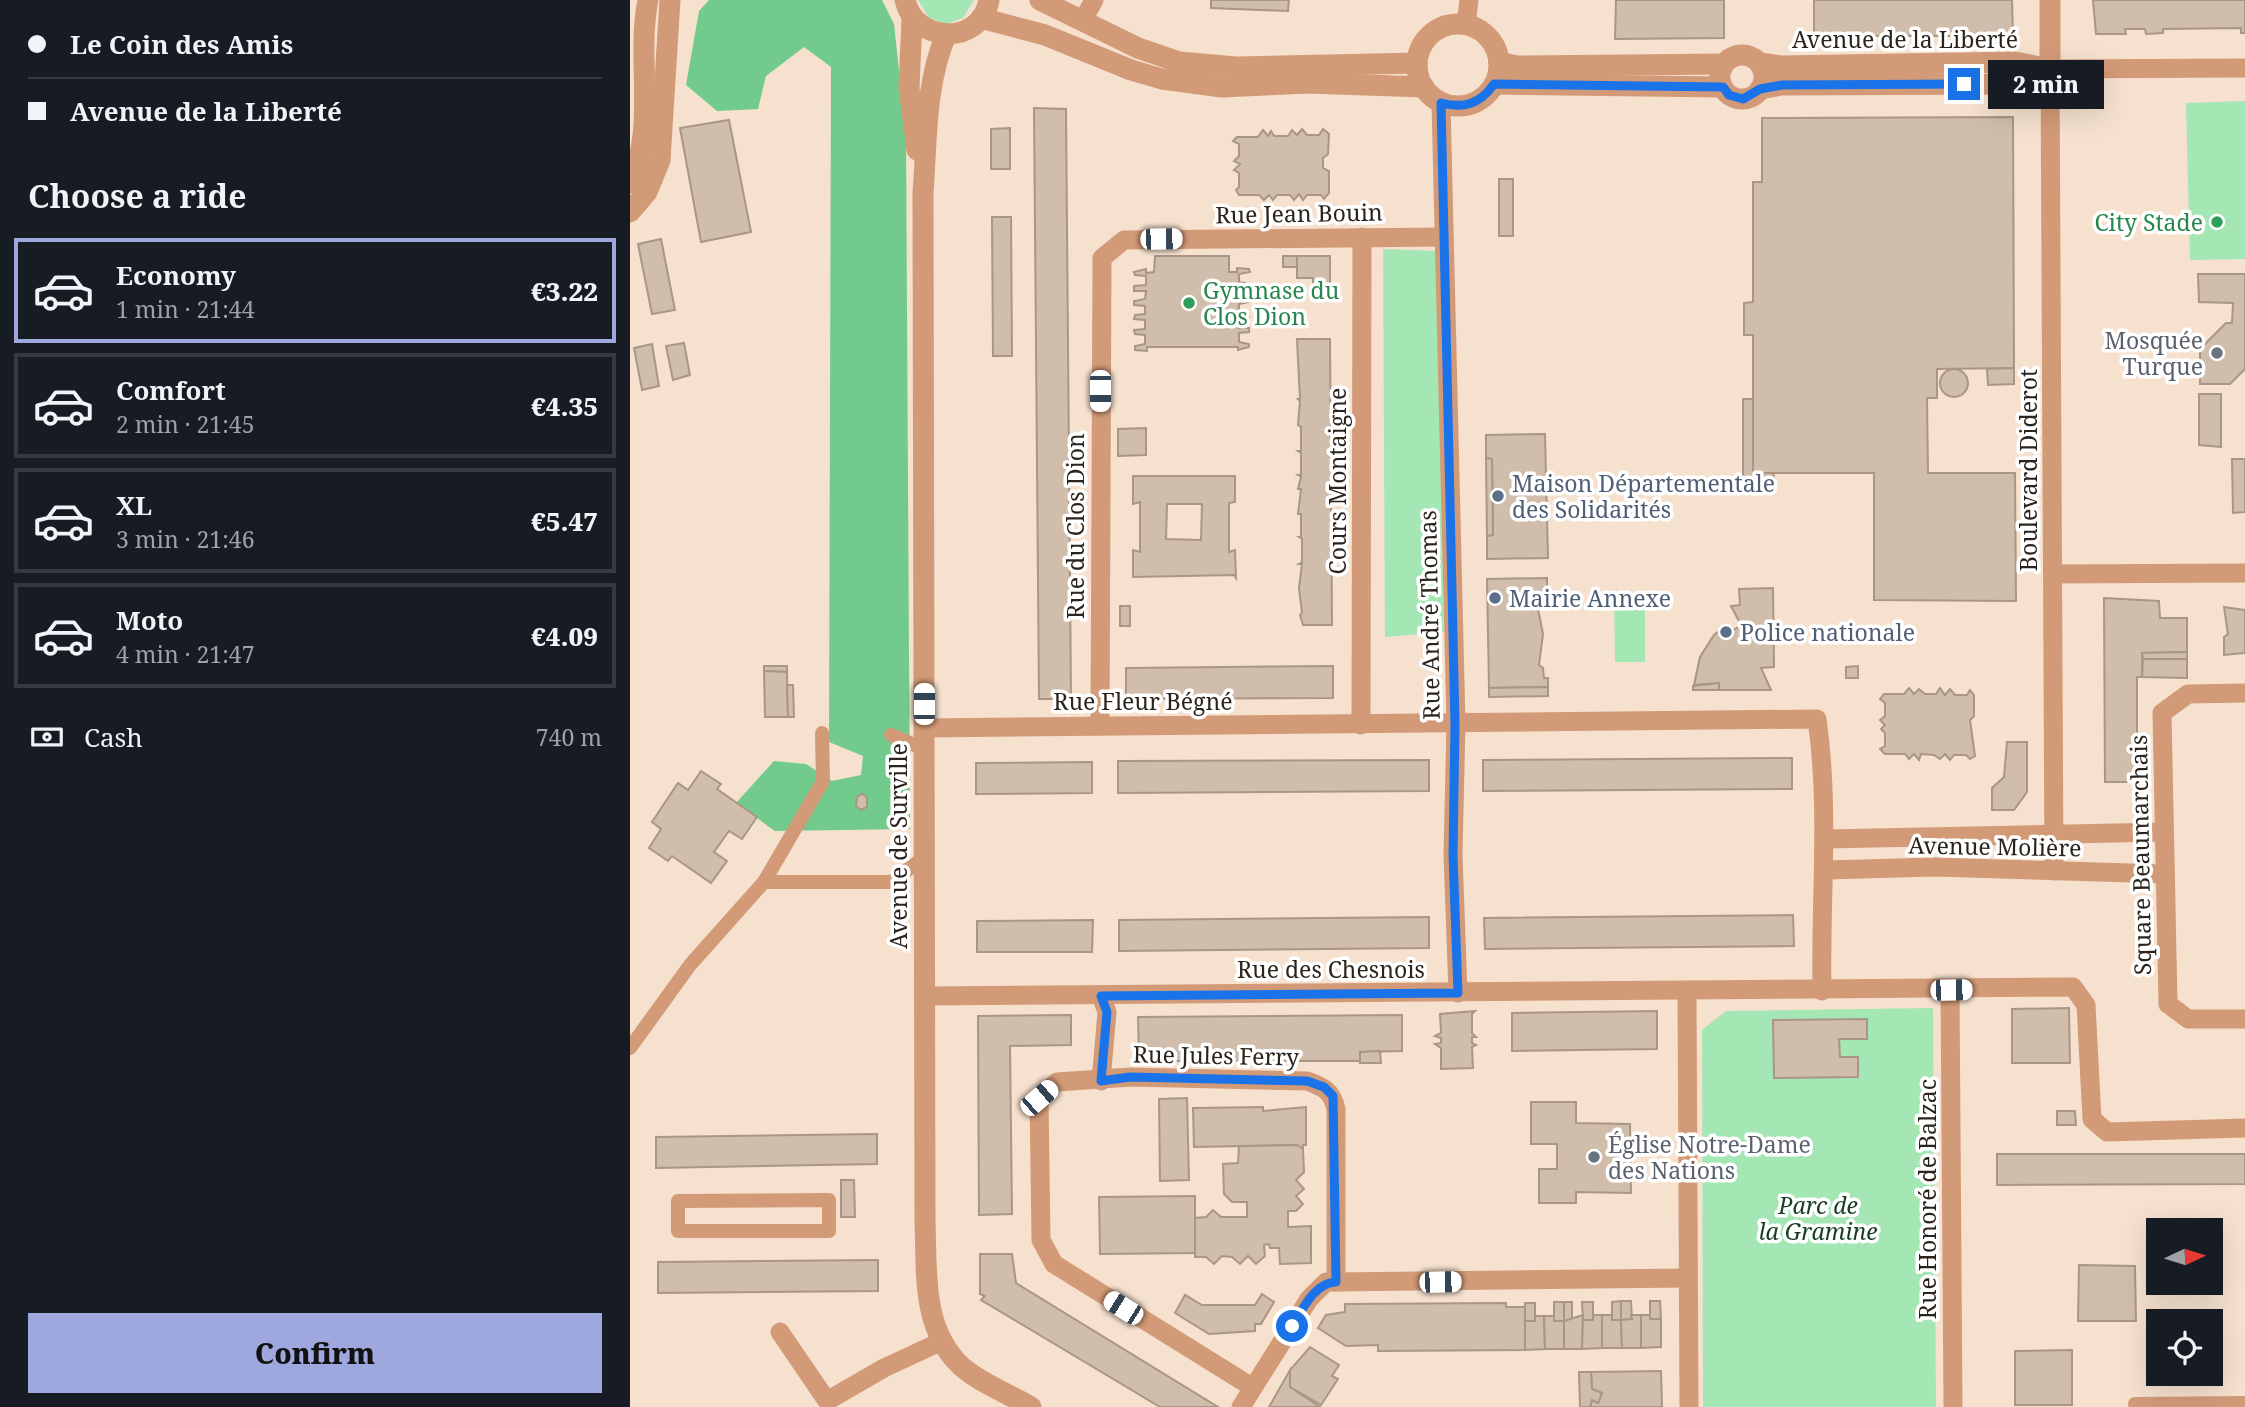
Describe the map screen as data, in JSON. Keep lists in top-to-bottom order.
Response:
{
  "streets": {
    "street": [
      "Avenue de la Liberté",
      "Rue Jean Bouin",
      "Boulevard Diderot",
      "Cours Montaigne",
      "Rue du Clos Dion",
      "Rue André Thomas",
      "Rue Fleur Bégné",
      "Avenue de Surville",
      "Avenue Molière",
      "Square Beaumarchais",
      "Rue des Chesnois",
      "Rue Jules Ferry",
      "Rue Honoré de Balzac"
    ]
  },
  "crossings": [
    ["Avenue de la Liberté", "Boulevard Diderot"],
    ["Rue Jean Bouin", "Cours Montaigne"],
    ["Rue Jean Bouin", "Rue du Clos Dion"],
    ["Rue Jean Bouin", "Rue André Thomas"],
    ["Boulevard Diderot", "Avenue Molière"],
    ["Cours Montaigne", "Rue Fleur Bégné"],
    ["Rue du Clos Dion", "Rue Fleur Bégné"],
    ["Rue André Thomas", "Rue Fleur Bégné"],
    ["Rue André Thomas", "Rue des Chesnois"],
    ["Rue Fleur Bégné", "Avenue de Surville"],
    ["Rue Fleur Bégné", "Avenue Molière"],
    ["Avenue de Surville", "Rue des Chesnois"],
    ["Avenue Molière", "Square Beaumarchais"],
    ["Rue des Chesnois", "Rue Honoré de Balzac"]
  ],
  "parks": ["Parc de la Gramine"],
  "places": [
    "City Stade",
    "Gymnase du Clos Dion",
    "Mosquée Turque",
    "Maison Départementale des Solidarités",
    "Mairie Annexe",
    "Police nationale",
    "Église Notre-Dame des Nations"
  ],
  "north": "right",
  "page": {
    "banner": ["Le Coin des Amis", "Avenue de la Liberté"],
    "bubble": "2 min",
    "heading": "Choose a ride",
    "list": [
      {
        "name": "Economy",
        "note": "1 min · 21:44",
        "value": "€3.22"
      },
      {
        "name": "Comfort",
        "note": "2 min · 21:45",
        "value": "€4.35"
      },
      {
        "name": "XL",
        "note": "3 min · 21:46",
        "value": "€5.47"
      },
      {
        "name": "Moto",
        "note": "4 min · 21:47",
        "value": "€4.09"
      }
    ],
    "pay": ["Cash", "740 m"],
    "buttons": "Confirm"
  }
}
